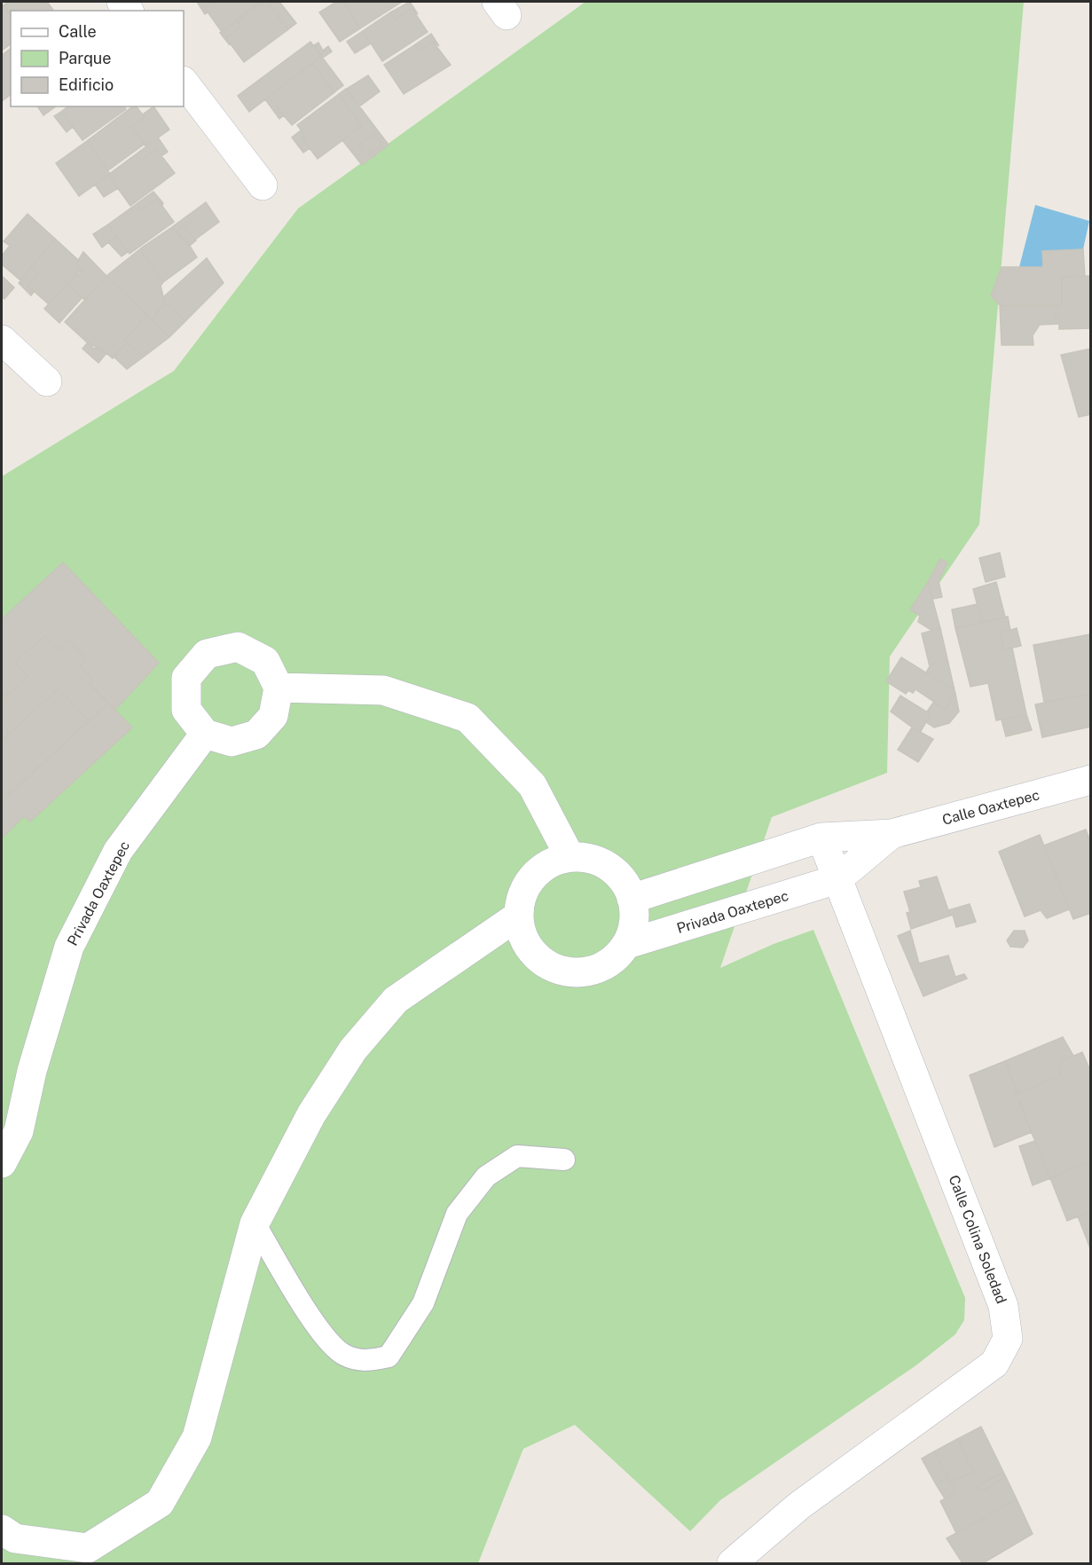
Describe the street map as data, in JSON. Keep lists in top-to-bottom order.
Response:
{
  "streets": {
    "street": ["Calle Oaxtepec", "Privada Oaxtepec", "Calle Colina Soledad"]
  },
  "crossings": [
    ["Calle Oaxtepec", "Privada Oaxtepec"],
    ["Calle Oaxtepec", "Calle Colina Soledad"],
    ["Privada Oaxtepec", "Calle Colina Soledad"]
  ],
  "legend": ["Calle", "Parque", "Edificio"]
}
